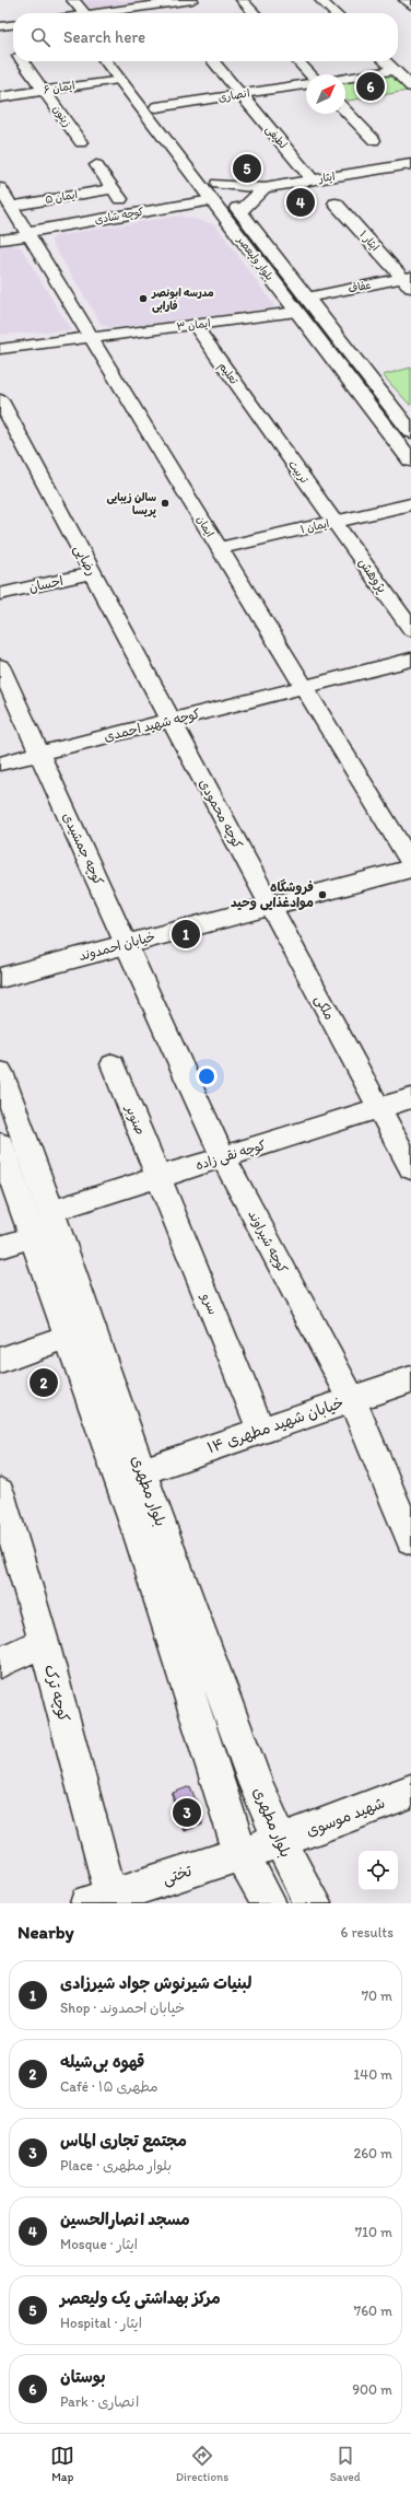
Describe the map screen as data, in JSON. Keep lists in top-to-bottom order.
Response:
{
  "streets": {
    "main road": [
      "بلوار ولیعصر",
      "خیابان احمدوند",
      "بلوار مطهری",
      "شهید موسوی",
      "تختی"
    ],
    "street": [
      "ایمان ۶",
      "انصاری",
      "زیتون",
      "لطیفی",
      "ایثار",
      "ایمان ۵",
      "کوچه شادی",
      "ایثار ۱",
      "عفاف",
      "ایمان ۳",
      "تعلیم",
      "تربیت",
      "ایمان",
      "ایمان ۱",
      "رضایی",
      "پژوهش",
      "احسان",
      "کوچه شهید احمدی",
      "کوچه محمودی",
      "کوچه جمشیدی",
      "ملکی",
      "صنوبر",
      "کوچه نقی زاده",
      "کوچه شیراوند",
      "سرو",
      "خیابان شهید مطهری ۱۴",
      "کوچه ترک"
    ]
  },
  "crossings": [
    ["ایمان ۶", "زیتون"],
    ["ایمان ۶", "بلوار ولیعصر"],
    ["انصاری", "لطیفی"],
    ["انصاری", "بلوار ولیعصر"],
    ["لطیفی", "ایثار"],
    ["ایثار", "بلوار ولیعصر"],
    ["ایمان ۵", "ایمان"],
    ["کوچه شادی", "بلوار ولیعصر"],
    ["کوچه شادی", "ایمان"],
    ["ایثار ۱", "عفاف"],
    ["بلوار ولیعصر", "عفاف"],
    ["بلوار ولیعصر", "ایمان ۳"],
    ["ایمان ۳", "تعلیم"],
    ["ایمان ۳", "ایمان"],
    ["تعلیم", "تربیت"],
    ["تربیت", "ایمان ۱"],
    ["تربیت", "پژوهش"],
    ["ایمان", "ایمان ۱"],
    ["ایمان", "کوچه شهید احمدی"],
    ["ایمان ۱", "پژوهش"],
    ["رضایی", "احسان"],
    ["رضایی", "کوچه شهید احمدی"],
    ["رضایی", "کوچه محمودی"],
    ["کوچه شهید احمدی", "کوچه محمودی"],
    ["کوچه شهید احمدی", "کوچه جمشیدی"],
    ["کوچه محمودی", "خیابان احمدوند"],
    ["کوچه محمودی", "ملکی"],
    ["کوچه جمشیدی", "خیابان احمدوند"],
    ["کوچه جمشیدی", "کوچه شیراوند"],
    ["خیابان احمدوند", "ملکی"],
    ["خیابان احمدوند", "کوچه شیراوند"],
    ["ملکی", "کوچه نقی زاده"],
    ["صنوبر", "کوچه نقی زاده"],
    ["صنوبر", "سرو"],
    ["کوچه نقی زاده", "کوچه شیراوند"],
    ["کوچه نقی زاده", "سرو"],
    ["کوچه نقی زاده", "بلوار مطهری"],
    ["کوچه شیراوند", "خیابان شهید مطهری ۱۴"],
    ["سرو", "خیابان شهید مطهری ۱۴"],
    ["خیابان شهید مطهری ۱۴", "بلوار مطهری"],
    ["بلوار مطهری", "شهید موسوی"],
    ["بلوار مطهری", "تختی"],
    ["کوچه ترک", "تختی"],
    ["شهید موسوی", "تختی"]
  ],
  "places": ["مدرسه ابونصر فارابی", "سالن زیبایی پریسا", "فروشگاه موادغذایی وحید"],
  "north": "top right",
  "page": {
    "search": "Search here",
    "pins": [
      "6",
      "5",
      "4",
      "1",
      "2",
      "3"
    ],
    "heading": ["Nearby", "6 results"],
    "list": [
      {
        "mark": "1",
        "name": "لبنیات شیرنوش جواد شیرزادی",
        "note": "Shop · خیابان احمدوند",
        "value": "70 m"
      },
      {
        "mark": "2",
        "name": "قهوه بی‌شیله",
        "note": "Café · مطهری ۱۵",
        "value": "140 m"
      },
      {
        "mark": "3",
        "name": "مجتمع تجاری الماس",
        "note": "Place · بلوار مطهری",
        "value": "260 m"
      },
      {
        "mark": "4",
        "name": "مسجد انصارالحسین",
        "note": "Mosque · ایثار",
        "value": "710 m"
      },
      {
        "mark": "5",
        "name": "مرکز بهداشتی یک ولیعصر",
        "note": "Hospital · ایثار",
        "value": "760 m"
      },
      {
        "mark": "6",
        "name": "بوستان",
        "note": "Park · انصاری",
        "value": "900 m"
      }
    ],
    "nav": ["Map", "Directions", "Saved"]
  }
}
